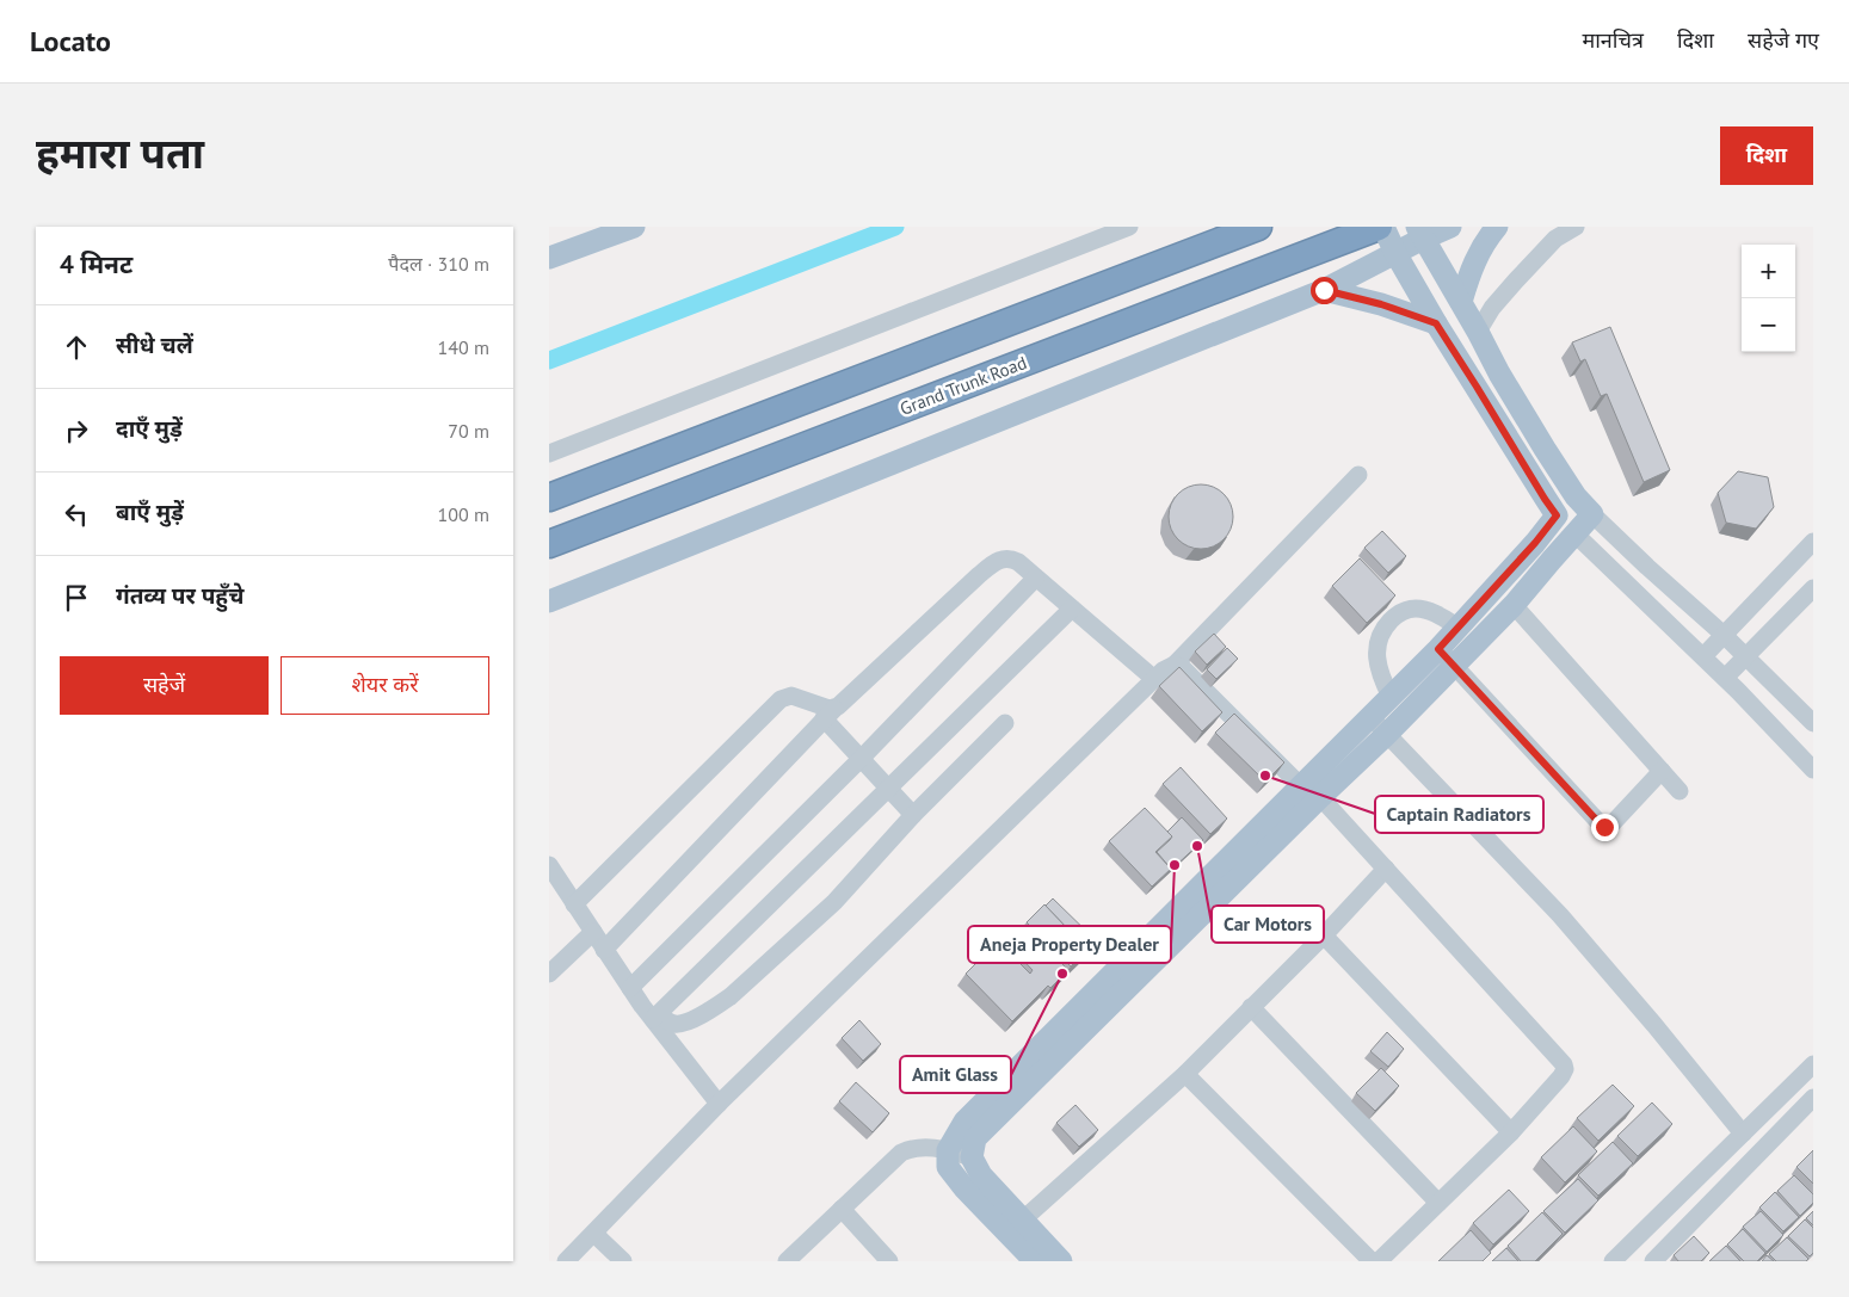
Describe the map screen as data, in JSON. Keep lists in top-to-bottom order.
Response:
{
  "streets": {
    "highway": ["Grand Trunk Road"]
  },
  "places": [
    "Captain Radiators",
    "Car Motors",
    "Aneja Property Dealer",
    "Amit Glass"
  ],
  "page": {
    "header": "Locato",
    "nav": ["मानचित्र", "दिशा", "सहेजे गए"],
    "title": "हमारा पता",
    "buttons": [
      "दिशा",
      ["सहेजें", "शेयर करें"]
    ],
    "heading": ["4 मिनट", "पैदल · 310 m"],
    "map_buttons": ["+", "−"],
    "list": [
      ["सीधे चलें", "140 m"],
      ["दाएँ मुड़ें", "70 m"],
      ["बाएँ मुड़ें", "100 m"],
      "गंतव्य पर पहुँचे"
    ]
  }
}
